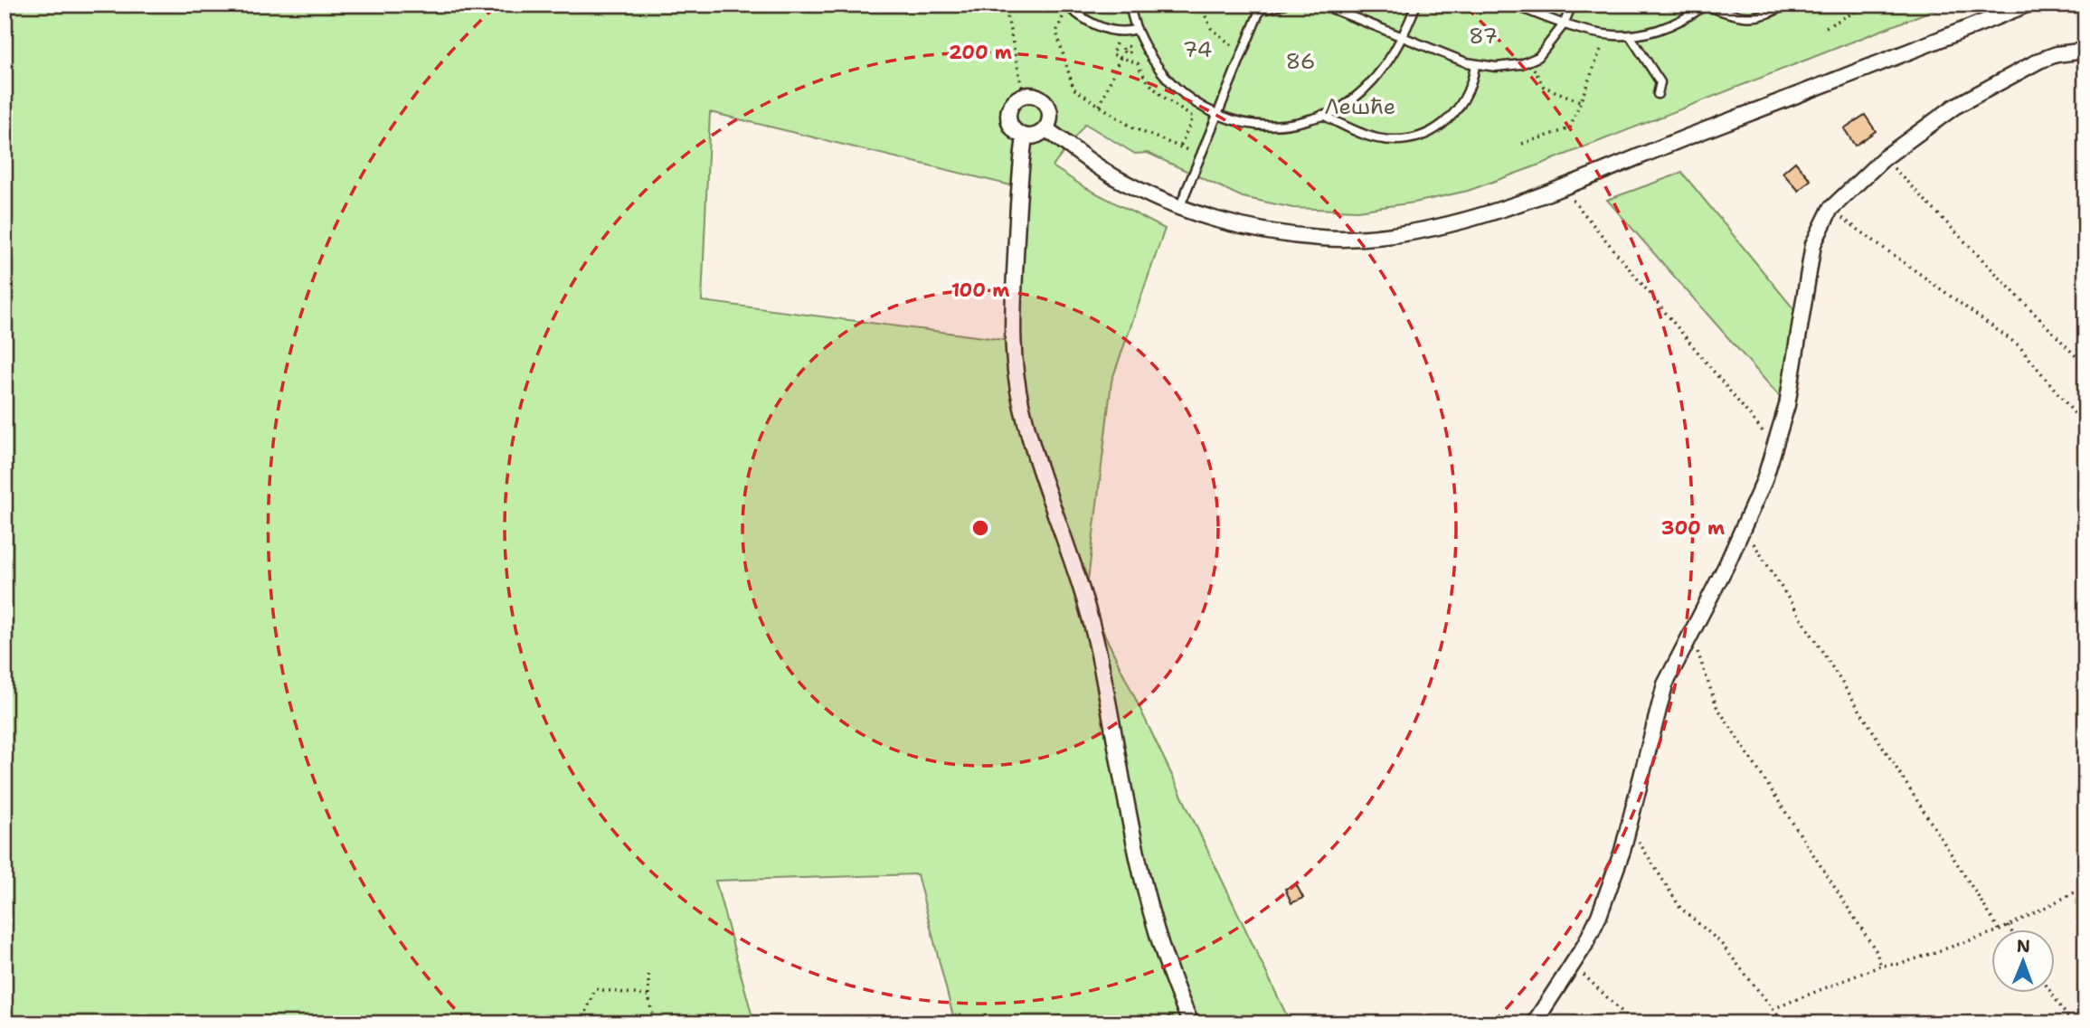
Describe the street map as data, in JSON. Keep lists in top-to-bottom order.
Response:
{
  "parks": [
    "87",
    "74",
    "86",
    "Лешће"
  ],
  "north": "top",
  "rings": ["200 m", "100 m", "300 m"]
}
